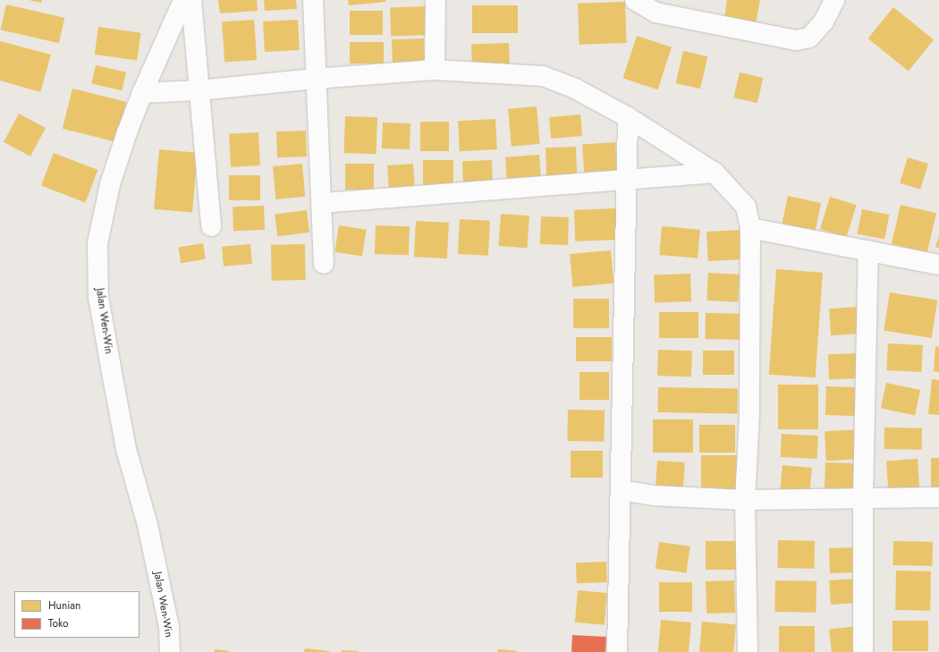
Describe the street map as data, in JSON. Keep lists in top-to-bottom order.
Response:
{
  "streets": {
    "street": ["Jalan Wen-Win"]
  },
  "legend": ["Hunian", "Toko"]
}
